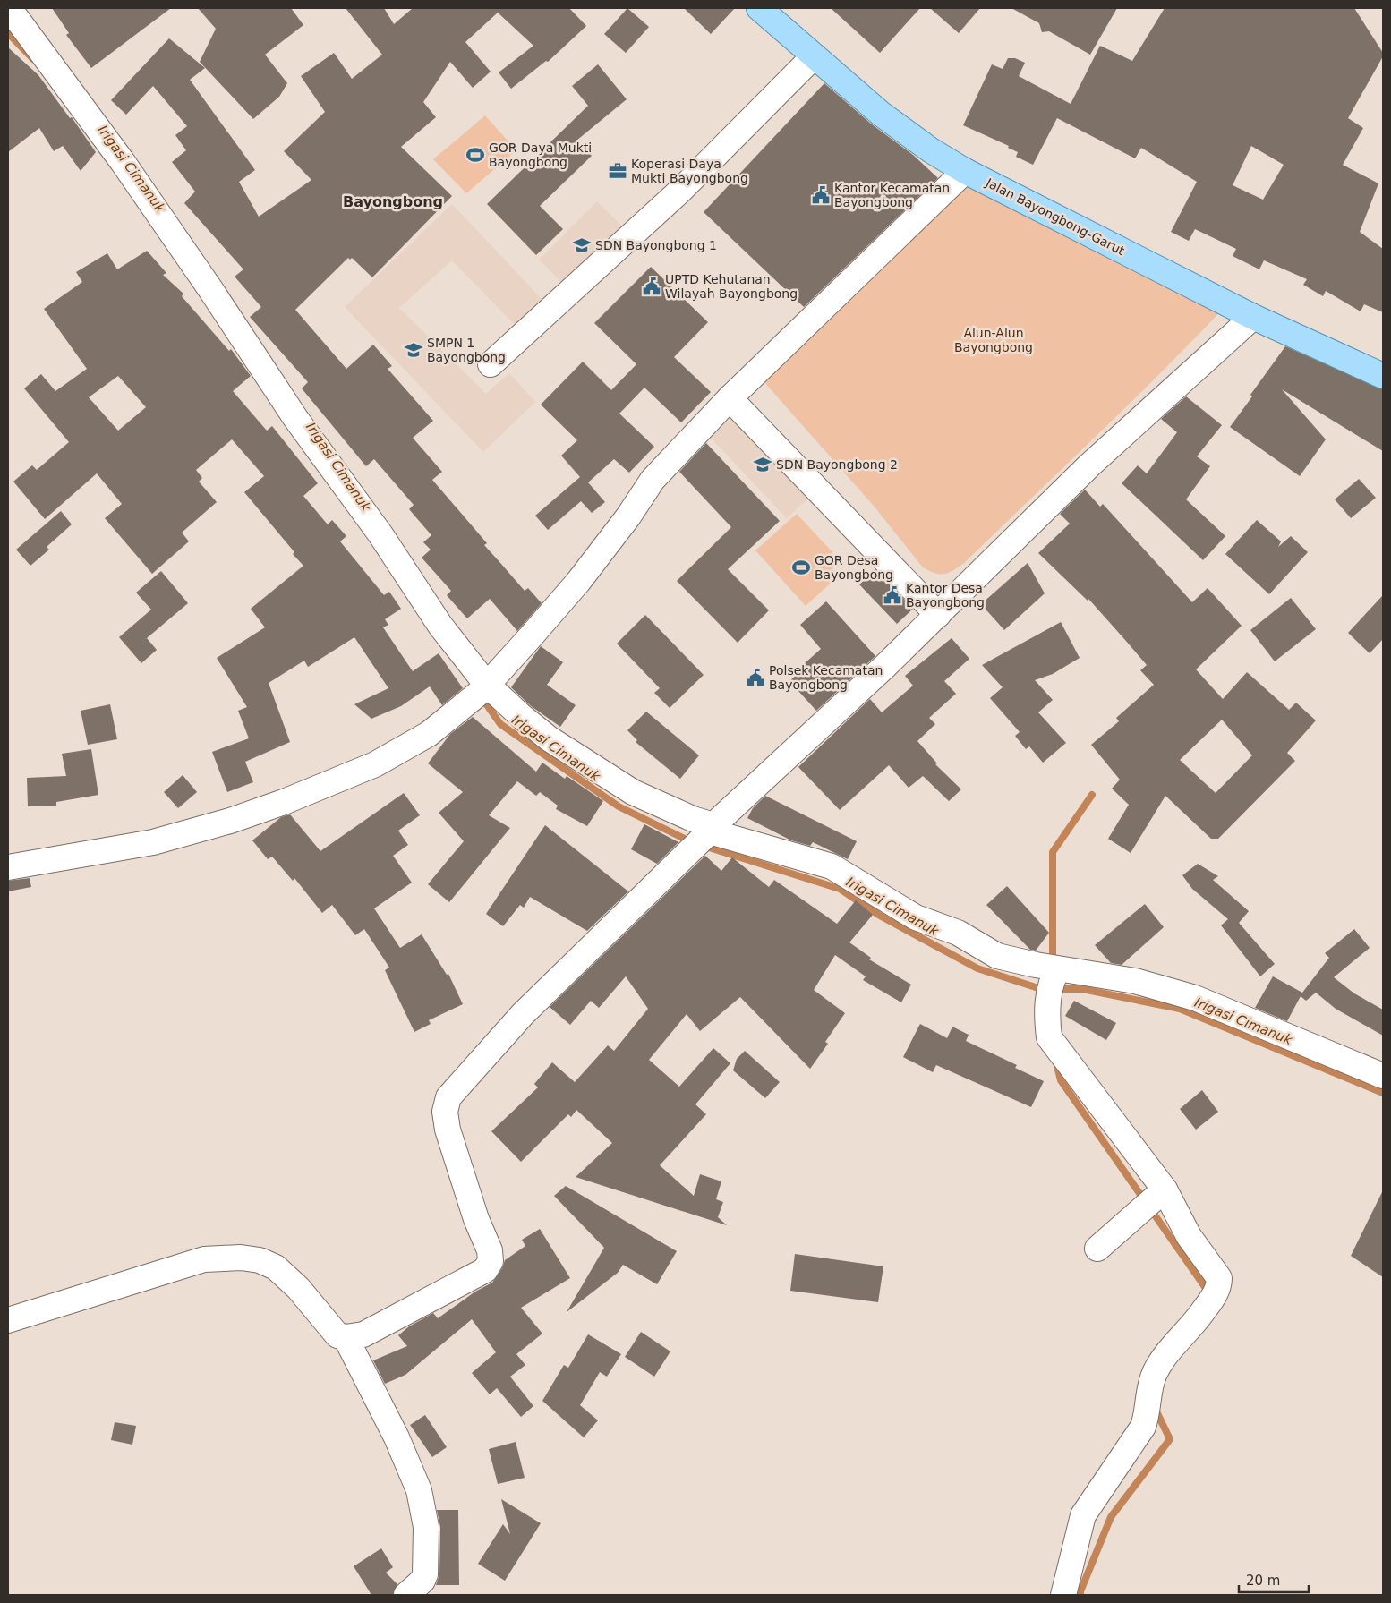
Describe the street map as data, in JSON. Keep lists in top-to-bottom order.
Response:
{
  "streets": {
    "main road": ["Jalan Bayongbong-Garut"]
  },
  "districts": ["Bayongbong"],
  "water": ["Irigasi Cimanuk"],
  "parks": ["Alun-Alun Bayongbong"],
  "places": {
    "sports": ["GOR Daya Mukti Bayongbong", "GOR Desa Bayongbong"],
    "office": ["Koperasi Daya Mukti Bayongbong"],
    "public building": [
      "Kantor Kecamatan Bayongbong",
      "UPTD Kehutanan Wilayah Bayongbong",
      "Kantor Desa Bayongbong",
      "Polsek Kecamatan Bayongbong"
    ],
    "school or university": ["SDN Bayongbong 1", "SMPN 1 Bayongbong", "SDN Bayongbong 2"]
  },
  "scale_bar": "20 m"
}
